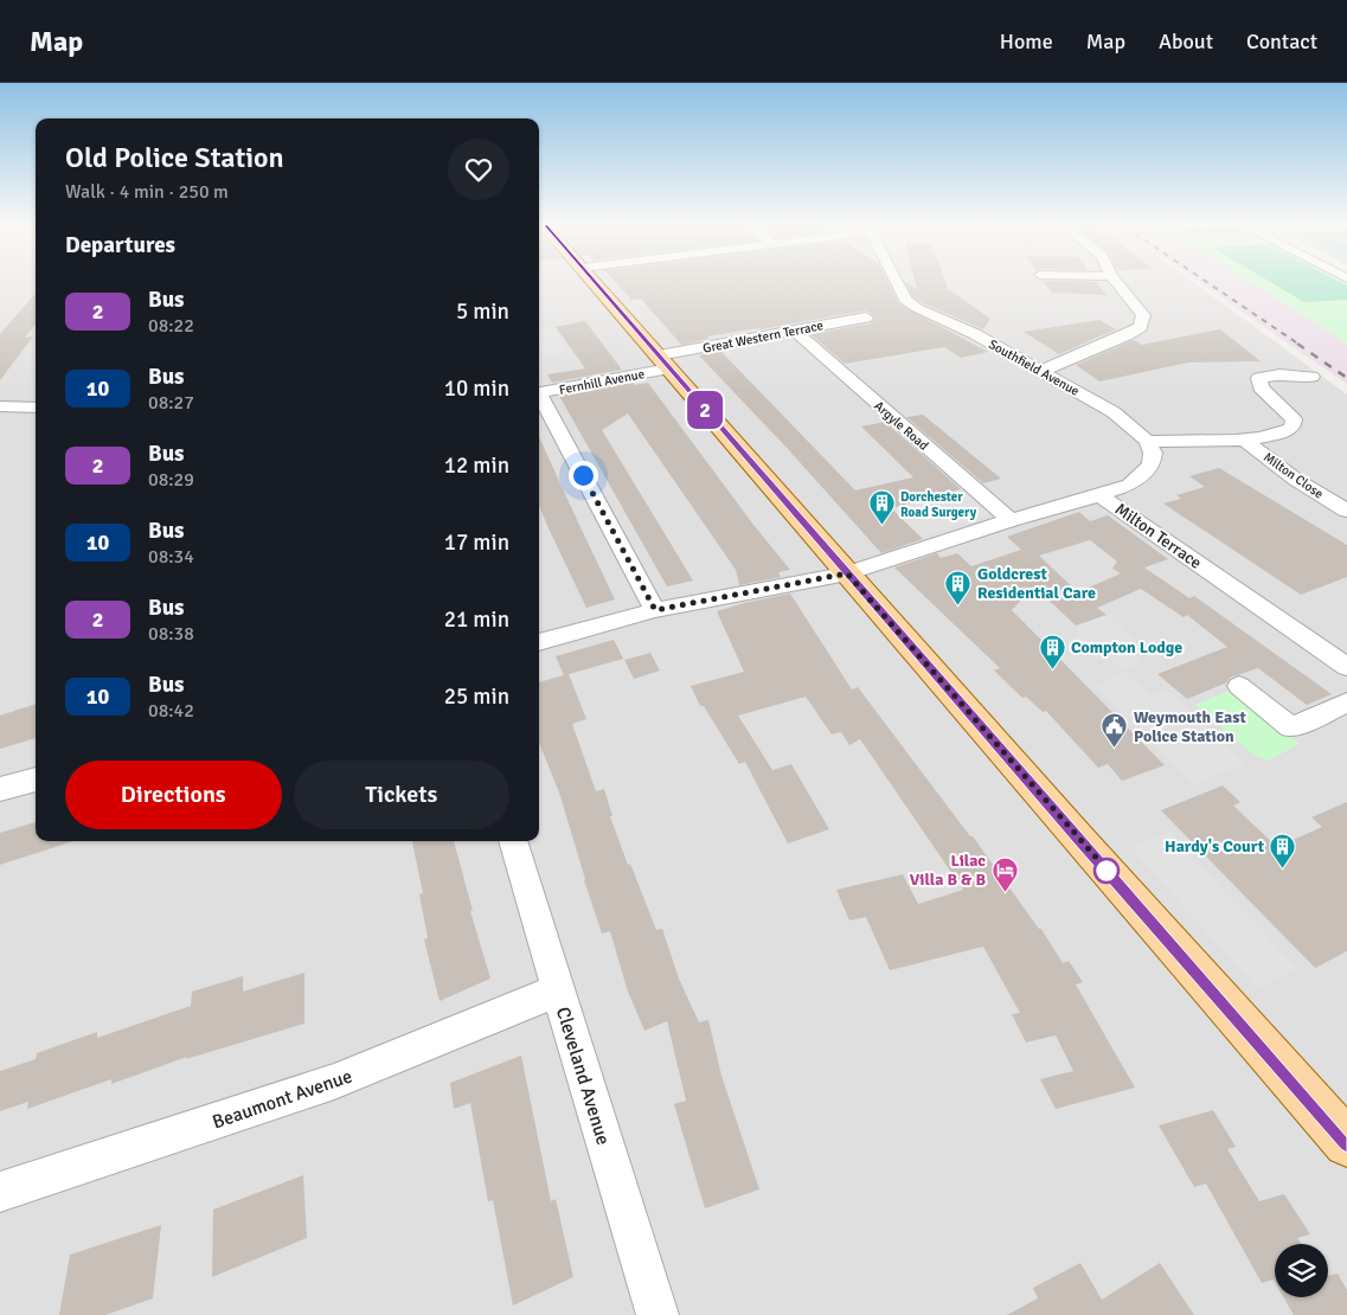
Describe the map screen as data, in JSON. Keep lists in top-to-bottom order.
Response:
{
  "streets": {
    "street": [
      "Great Western Terrace",
      "Southfield Avenue",
      "Fernhill Avenue",
      "Argyle Road",
      "Milton Close",
      "Milton Terrace",
      "Cleveland Avenue",
      "Beaumont Avenue"
    ]
  },
  "crossings": [
    ["Great Western Terrace", "Fernhill Avenue"],
    ["Great Western Terrace", "Argyle Road"],
    ["Southfield Avenue", "Milton Close"],
    ["Argyle Road", "Milton Terrace"],
    ["Cleveland Avenue", "Beaumont Avenue"]
  ],
  "places": {
    "building": [
      "Dorchester Road Surgery",
      "Goldcrest Residential Care",
      "Compton Lodge",
      "Hardy's Court"
    ],
    "public building": ["Weymouth East Police Station"],
    "hotel": ["Lilac Villa B & B"]
  },
  "lines": ["bus line 2"],
  "page": {
    "header": "Map",
    "nav": [
      "Home",
      "Map",
      "About",
      "Contact"
    ],
    "on_map": "2",
    "heading": [
      ["Old Police Station", "Walk · 4 min · 250 m"],
      "Departures"
    ],
    "list": [
      {
        "mark": "2",
        "name": "Bus",
        "note": "08:22",
        "value": "5 min"
      },
      {
        "mark": "10",
        "name": "Bus",
        "note": "08:27",
        "value": "10 min"
      },
      {
        "mark": "2",
        "name": "Bus",
        "note": "08:29",
        "value": "12 min"
      },
      {
        "mark": "10",
        "name": "Bus",
        "note": "08:34",
        "value": "17 min"
      },
      {
        "mark": "2",
        "name": "Bus",
        "note": "08:38",
        "value": "21 min"
      },
      {
        "mark": "10",
        "name": "Bus",
        "note": "08:42",
        "value": "25 min"
      }
    ],
    "buttons": ["Directions", "Tickets"]
  }
}
